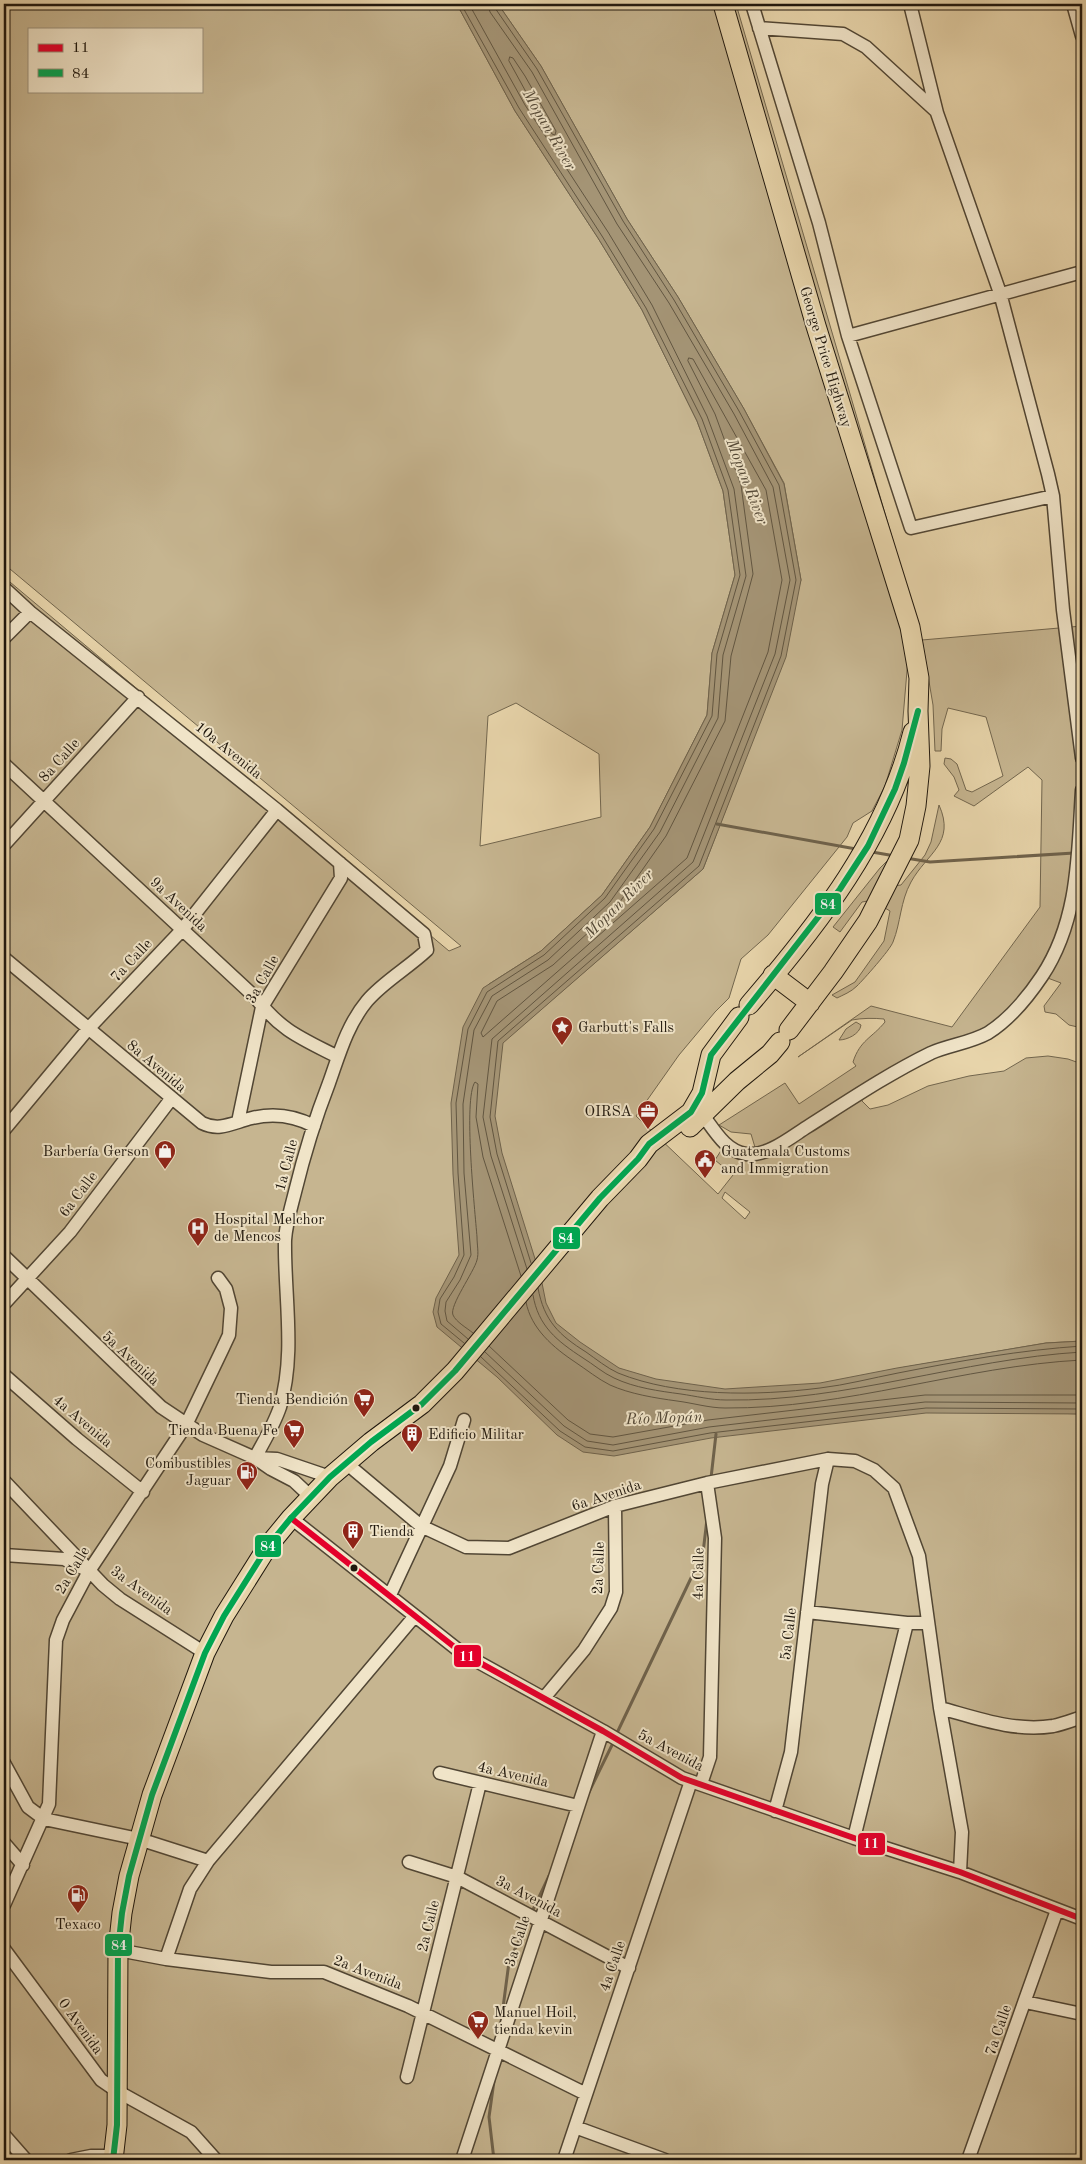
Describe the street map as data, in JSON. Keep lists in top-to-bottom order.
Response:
{
  "streets": {
    "highway": ["George Price Highway"],
    "street": [
      "10a Avenida",
      "8a Calle",
      "9a Avenida",
      "7a Calle",
      "3a Calle",
      "8a Avenida",
      "1a Calle",
      "6a Calle",
      "5a Avenida",
      "4a Avenida",
      "6a Avenida",
      "2a Calle",
      "4a Calle",
      "3a Avenida",
      "5a Calle",
      "2a Avenida",
      "0 Avenida"
    ]
  },
  "crossings": [
    ["George Price Highway", "5a Avenida"],
    ["George Price Highway", "6a Avenida"],
    ["George Price Highway", "3a Avenida"],
    ["George Price Highway", "2a Avenida"],
    ["George Price Highway", "0 Avenida"],
    ["10a Avenida", "8a Calle"],
    ["10a Avenida", "7a Calle"],
    ["10a Avenida", "3a Calle"],
    ["10a Avenida", "1a Calle"],
    ["8a Calle", "9a Avenida"],
    ["9a Avenida", "7a Calle"],
    ["9a Avenida", "3a Calle"],
    ["9a Avenida", "1a Calle"],
    ["7a Calle", "8a Avenida"],
    ["7a Calle", "5a Avenida"],
    ["3a Calle", "8a Avenida"],
    ["3a Calle", "5a Avenida"],
    ["3a Calle", "4a Avenida"],
    ["3a Calle", "3a Avenida"],
    ["3a Calle", "2a Avenida"],
    ["8a Avenida", "1a Calle"],
    ["8a Avenida", "6a Calle"],
    ["1a Calle", "5a Avenida"],
    ["6a Calle", "5a Avenida"],
    ["5a Avenida", "2a Calle"],
    ["5a Avenida", "4a Calle"],
    ["5a Avenida", "5a Calle"],
    ["4a Avenida", "2a Calle"],
    ["6a Avenida", "2a Calle"],
    ["6a Avenida", "4a Calle"],
    ["6a Avenida", "5a Calle"],
    ["2a Calle", "3a Avenida"],
    ["2a Calle", "2a Avenida"],
    ["4a Calle", "3a Avenida"],
    ["4a Calle", "2a Avenida"]
  ],
  "water": ["Mopan River", "Río Mopán"],
  "places": {
    "place": ["Garbutt's Falls"],
    "office": ["OIRSA"],
    "shop": ["Barbería Gerson"],
    "public building": ["Guatemala Customs and Immigration"],
    "hospital": ["Hospital Melchor de Mencos"],
    "supermarket": ["Tienda Bendición", "Tienda Buena Fe", "Manuel Hoil, tienda kevin"],
    "building": ["Edificio Militar", "Tienda"],
    "fuel station": ["Combustibles Jaguar", "Texaco"]
  },
  "lines": ["transit line 84", "transit line 11"],
  "legend": ["11", "84"]
}
